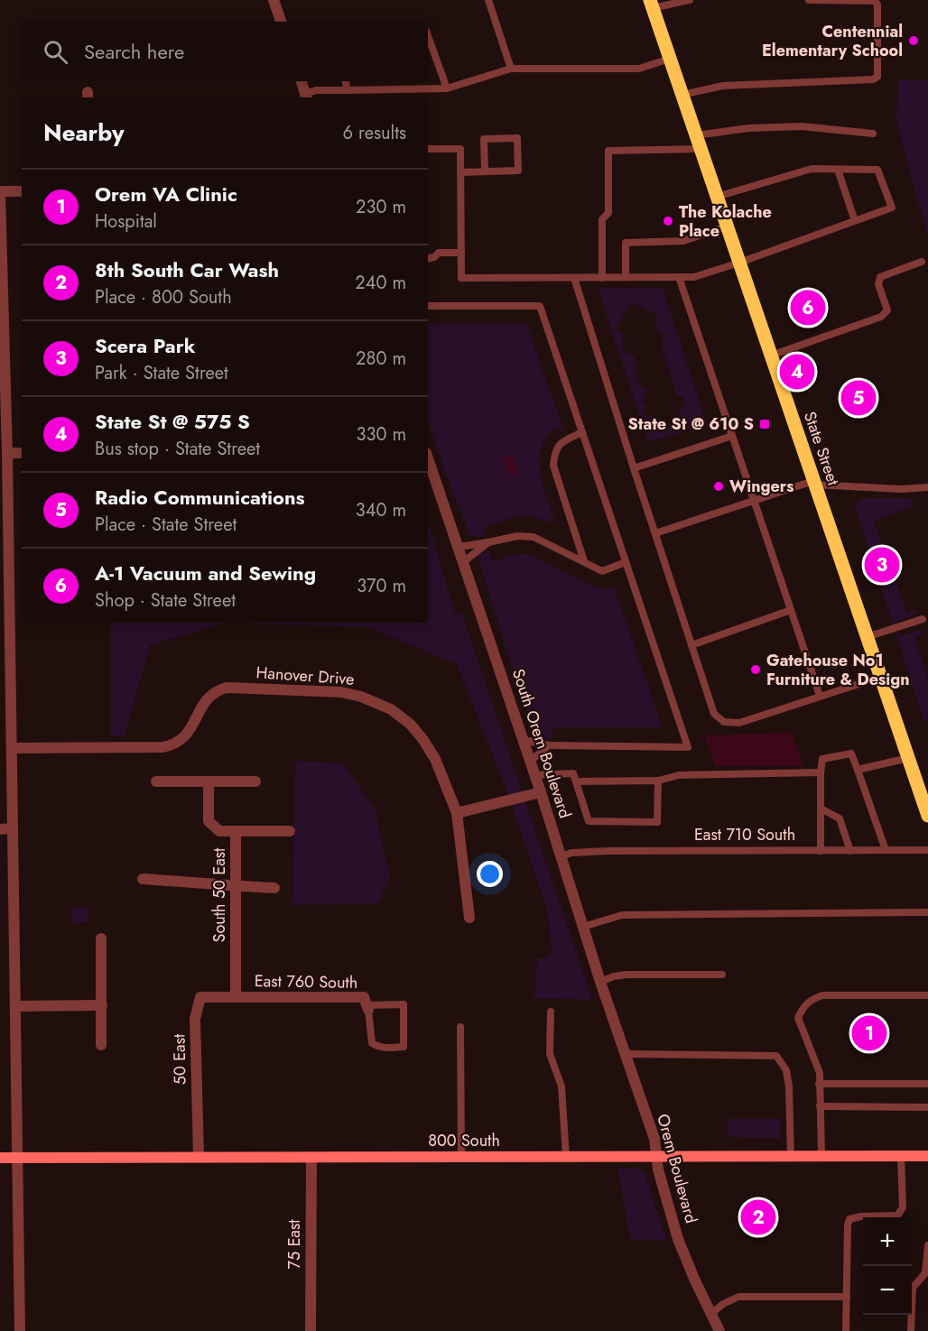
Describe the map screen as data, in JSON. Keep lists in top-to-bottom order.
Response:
{
  "streets": {
    "main road": ["State Street", "800 South"],
    "street": [
      "Hanover Drive",
      "South Orem Boulevard",
      "South 50 East",
      "East 760 South",
      "50 East",
      "Orem Boulevard",
      "75 East"
    ],
    "lane": ["East 710 South"]
  },
  "crossings": [
    ["South Orem Boulevard", "East 710 South"],
    ["South Orem Boulevard", "Orem Boulevard"],
    ["South 50 East", "East 760 South"],
    ["South 50 East", "50 East"],
    ["East 760 South", "50 East"],
    ["50 East", "800 South"],
    ["800 South", "Orem Boulevard"],
    ["800 South", "75 East"]
  ],
  "places": {
    "other": [
      "Centennial Elementary School",
      "The Kolache Place",
      "Wingers",
      "Gatehouse No1 Furniture & Design"
    ],
    "transit": ["State St @ 610 S"]
  },
  "page": {
    "search": "Search here",
    "heading": ["Nearby", "6 results"],
    "list": [
      {
        "mark": "1",
        "name": "Orem VA Clinic",
        "note": "Hospital",
        "value": "230 m"
      },
      {
        "mark": "2",
        "name": "8th South Car Wash",
        "note": "Place · 800 South",
        "value": "240 m"
      },
      {
        "mark": "3",
        "name": "Scera Park",
        "note": "Park · State Street",
        "value": "280 m"
      },
      {
        "mark": "4",
        "name": "State St @ 575 S",
        "note": "Bus stop · State Street",
        "value": "330 m"
      },
      {
        "mark": "5",
        "name": "Radio Communications",
        "note": "Place · State Street",
        "value": "340 m"
      },
      {
        "mark": "6",
        "name": "A-1 Vacuum and Sewing",
        "note": "Shop · State Street",
        "value": "370 m"
      }
    ],
    "pins": [
      "6",
      "4",
      "5",
      "3",
      "1",
      "2"
    ],
    "map_buttons": ["+", "−"]
  }
}
